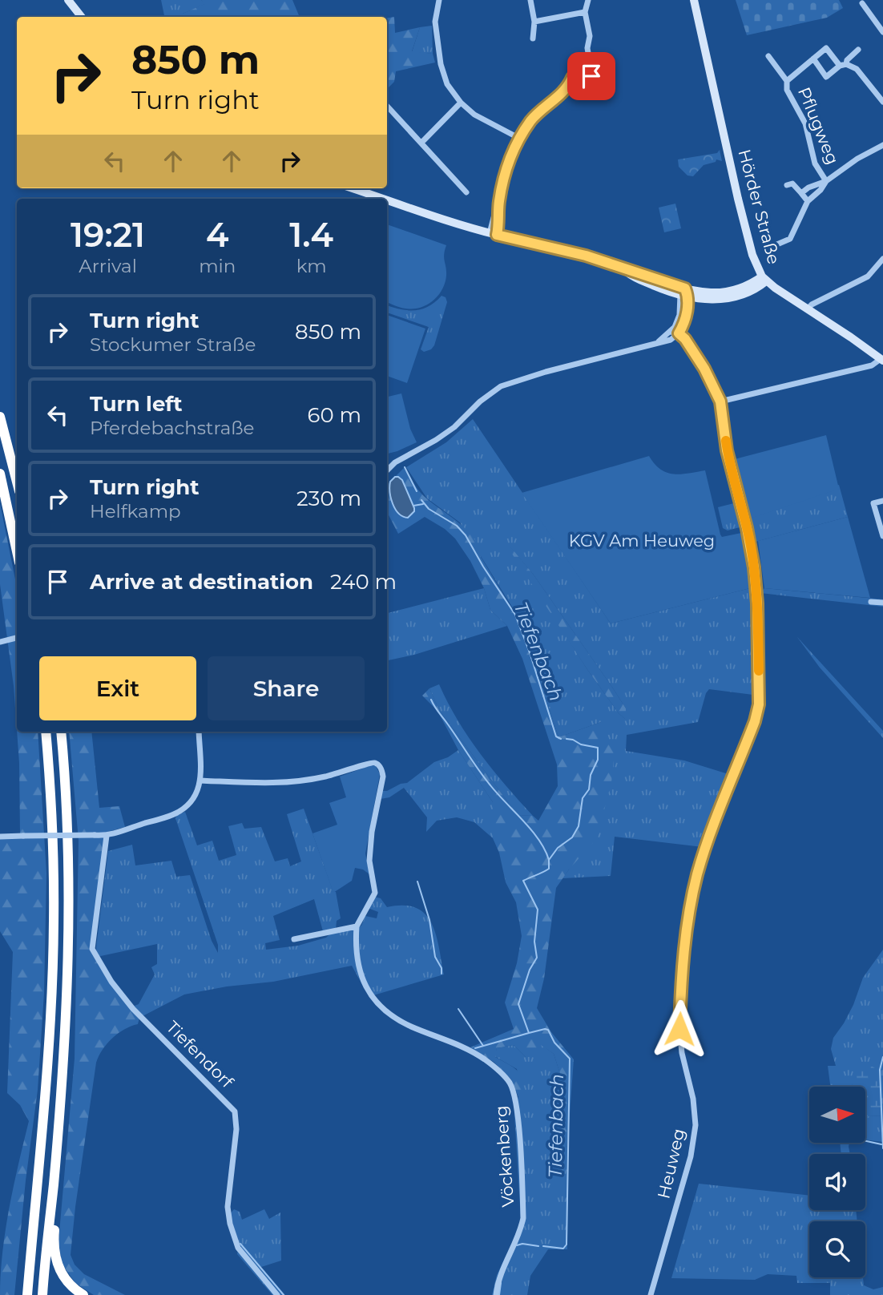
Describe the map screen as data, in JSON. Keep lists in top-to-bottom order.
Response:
{
  "streets": {
    "main road": ["Hörder Straße"],
    "street": [
      "Pflugweg",
      "Tiefendorf",
      "Vöckenberg",
      "Heuweg"
    ]
  },
  "water": ["Tiefenbach"],
  "parks": ["KGV Am Heuweg"],
  "north": "right",
  "page": {
    "turn": ["850 m", "Turn right"],
    "eta": [
      "19:21",
      "Arrival",
      "4",
      "min",
      "1.4",
      "km"
    ],
    "list": [
      {
        "name": "Turn right",
        "note": "Stockumer Straße",
        "value": "850 m"
      },
      {
        "name": "Turn left",
        "note": "Pferdebachstraße",
        "value": "60 m"
      },
      {
        "name": "Turn right",
        "note": "Helfkamp",
        "value": "230 m"
      },
      {
        "name": "Arrive at destination",
        "value": "240 m"
      }
    ],
    "buttons": ["Exit", "Share"]
  }
}
